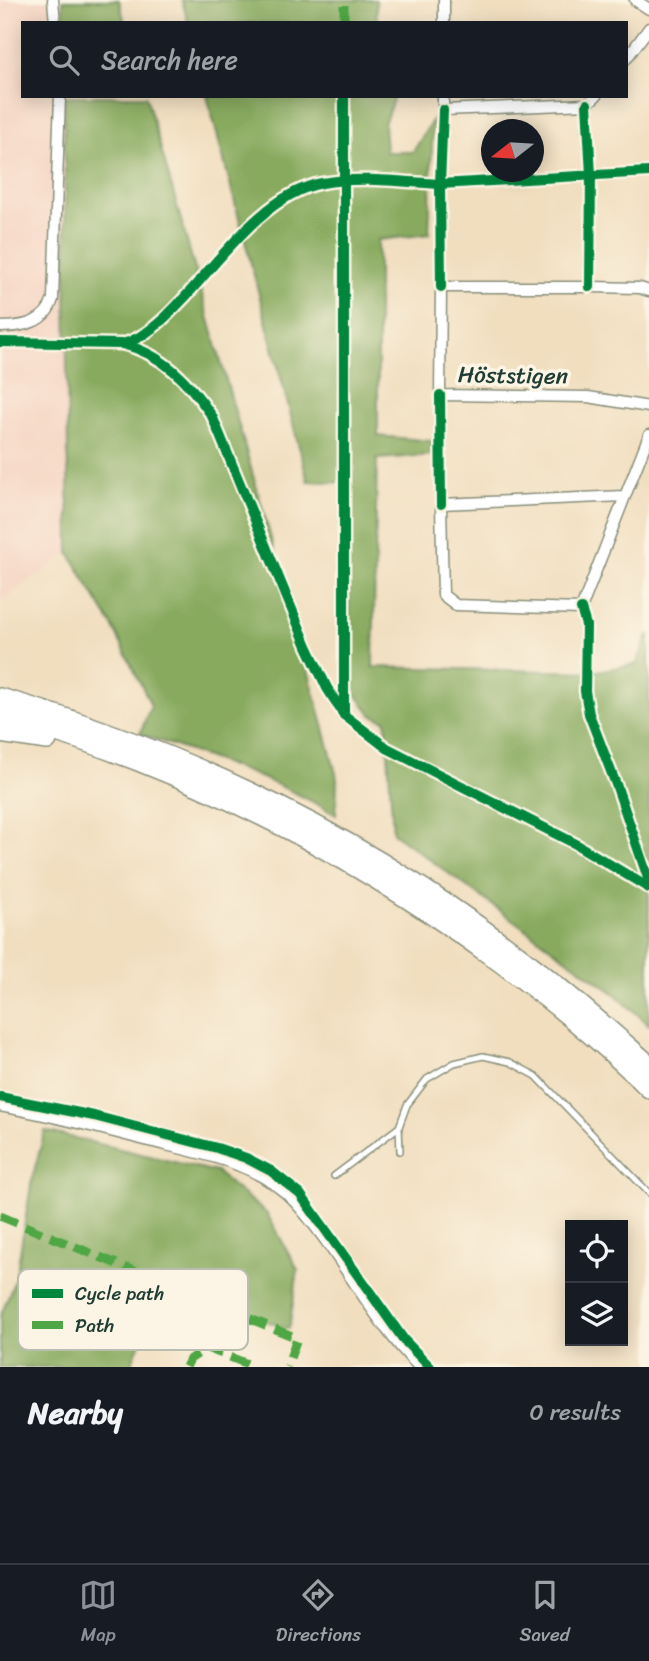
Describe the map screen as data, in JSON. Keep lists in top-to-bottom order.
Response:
{
  "streets": {
    "street": ["Höststigen"]
  },
  "legend": ["Cycle path", "Path"],
  "north": "left",
  "page": {
    "search": "Search here",
    "heading": ["Nearby", "0 results"],
    "nav": ["Map", "Directions", "Saved"]
  }
}
